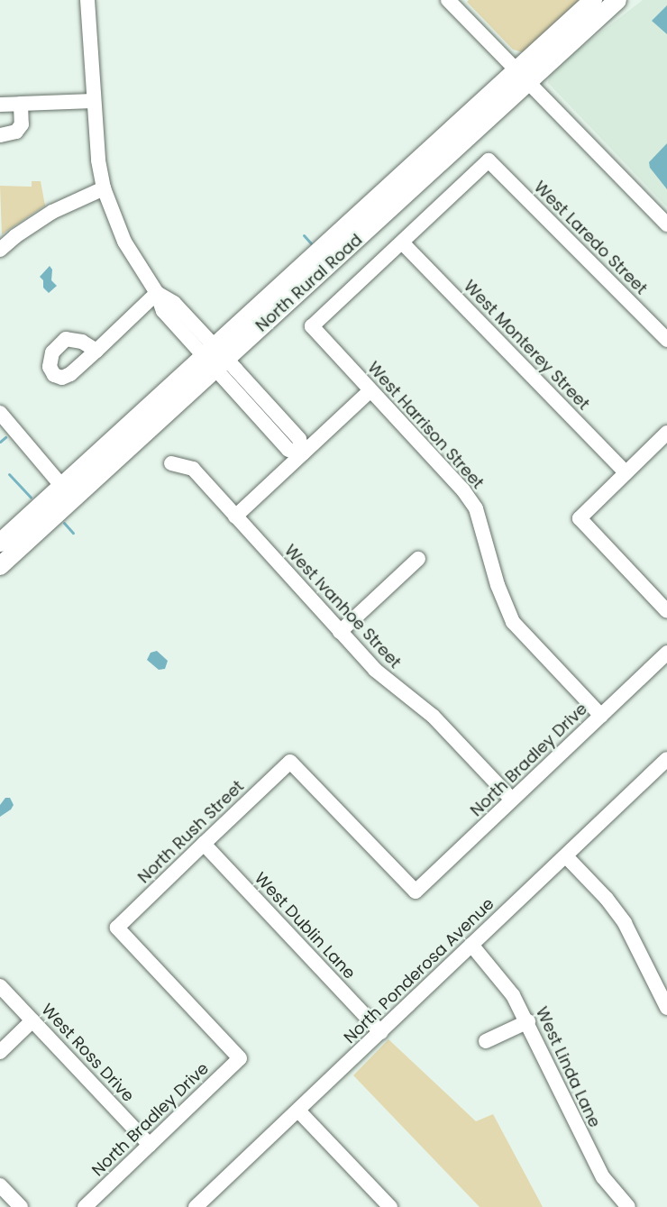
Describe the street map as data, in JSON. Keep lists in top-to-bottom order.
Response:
{
  "streets": {
    "main road": ["North Rural Road"],
    "street": [
      "West Laredo Street",
      "West Monterey Street",
      "West Harrison Street",
      "West Ivanhoe Street",
      "North Bradley Drive",
      "North Rush Street",
      "West Dublin Lane",
      "North Ponderosa Avenue",
      "West Ross Drive",
      "West Linda Lane"
    ]
  },
  "crossings": [
    ["West Laredo Street", "West Monterey Street"],
    ["West Laredo Street", "West Harrison Street"],
    ["West Monterey Street", "West Harrison Street"],
    ["West Harrison Street", "North Bradley Drive"],
    ["West Ivanhoe Street", "North Bradley Drive"],
    ["North Bradley Drive", "North Rush Street"],
    ["North Bradley Drive", "West Ross Drive"],
    ["North Rush Street", "West Dublin Lane"],
    ["West Dublin Lane", "North Ponderosa Avenue"],
    ["North Ponderosa Avenue", "West Linda Lane"]
  ]
}
